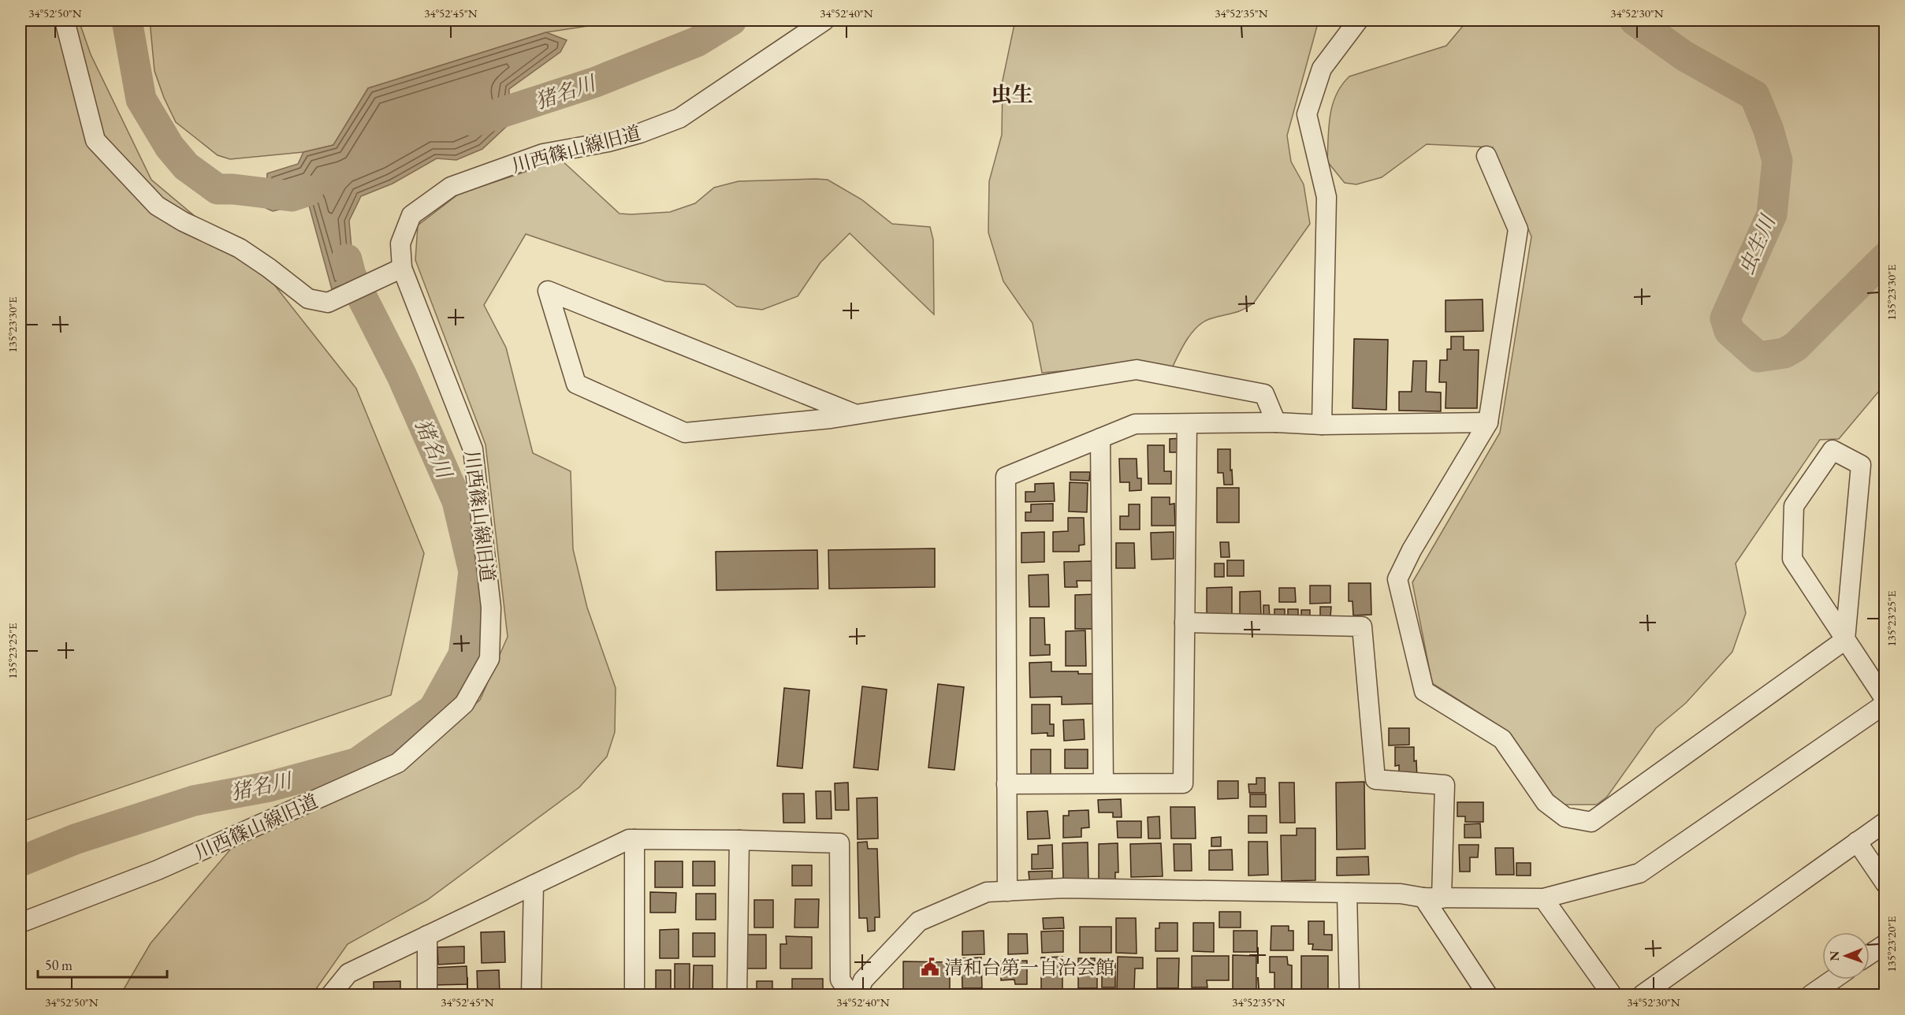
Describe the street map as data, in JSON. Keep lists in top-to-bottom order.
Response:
{
  "streets": {
    "street": ["川西篠山線旧道"]
  },
  "districts": ["虫生"],
  "water": ["猪名川", "虫生川"],
  "places": {
    "public building": ["清和台第一自治会館"]
  },
  "scale_bar": "50 m",
  "north": "left",
  "coordinates": [
    "34°52'50\"N",
    "34°52'45\"N",
    "34°52'40\"N",
    "34°52'35\"N",
    "34°52'30\"N",
    "135°23'30\"E",
    "135°23'25\"E",
    "135°23'20\"E"
  ]
}
